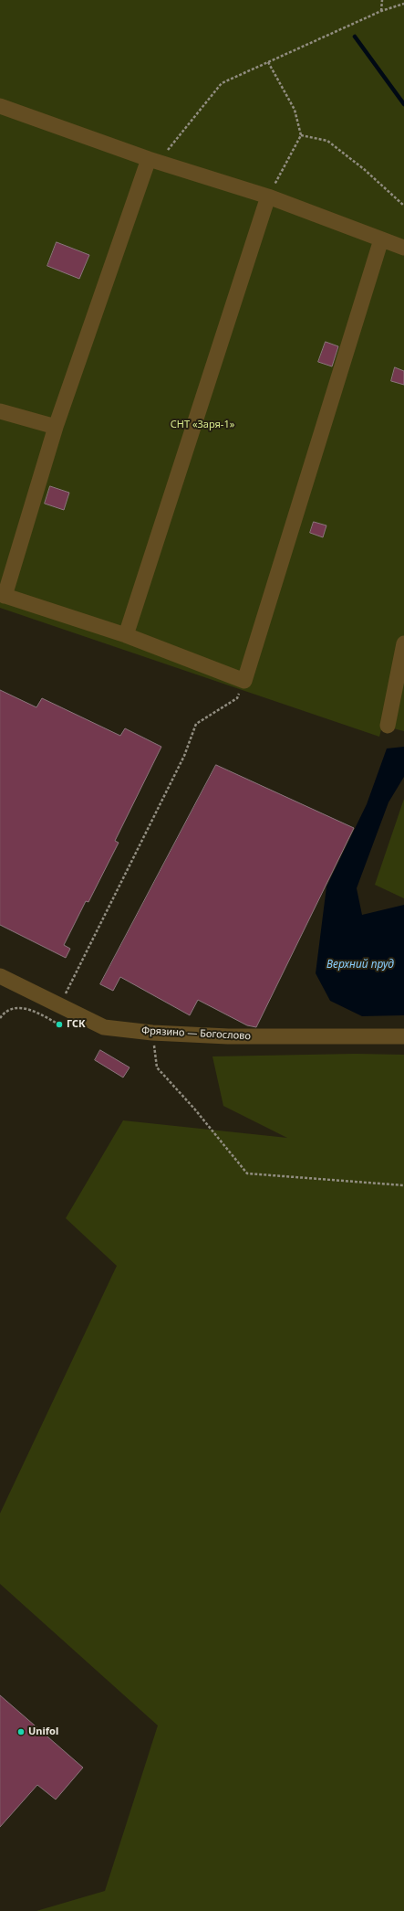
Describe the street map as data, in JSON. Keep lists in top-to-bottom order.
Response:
{
  "streets": {
    "street": ["Фрязино — Богослово"]
  },
  "water": ["Верхний пруд"],
  "parks": ["СНТ «Заря-1»"],
  "places": ["ГСК", "Unifol"]
}
